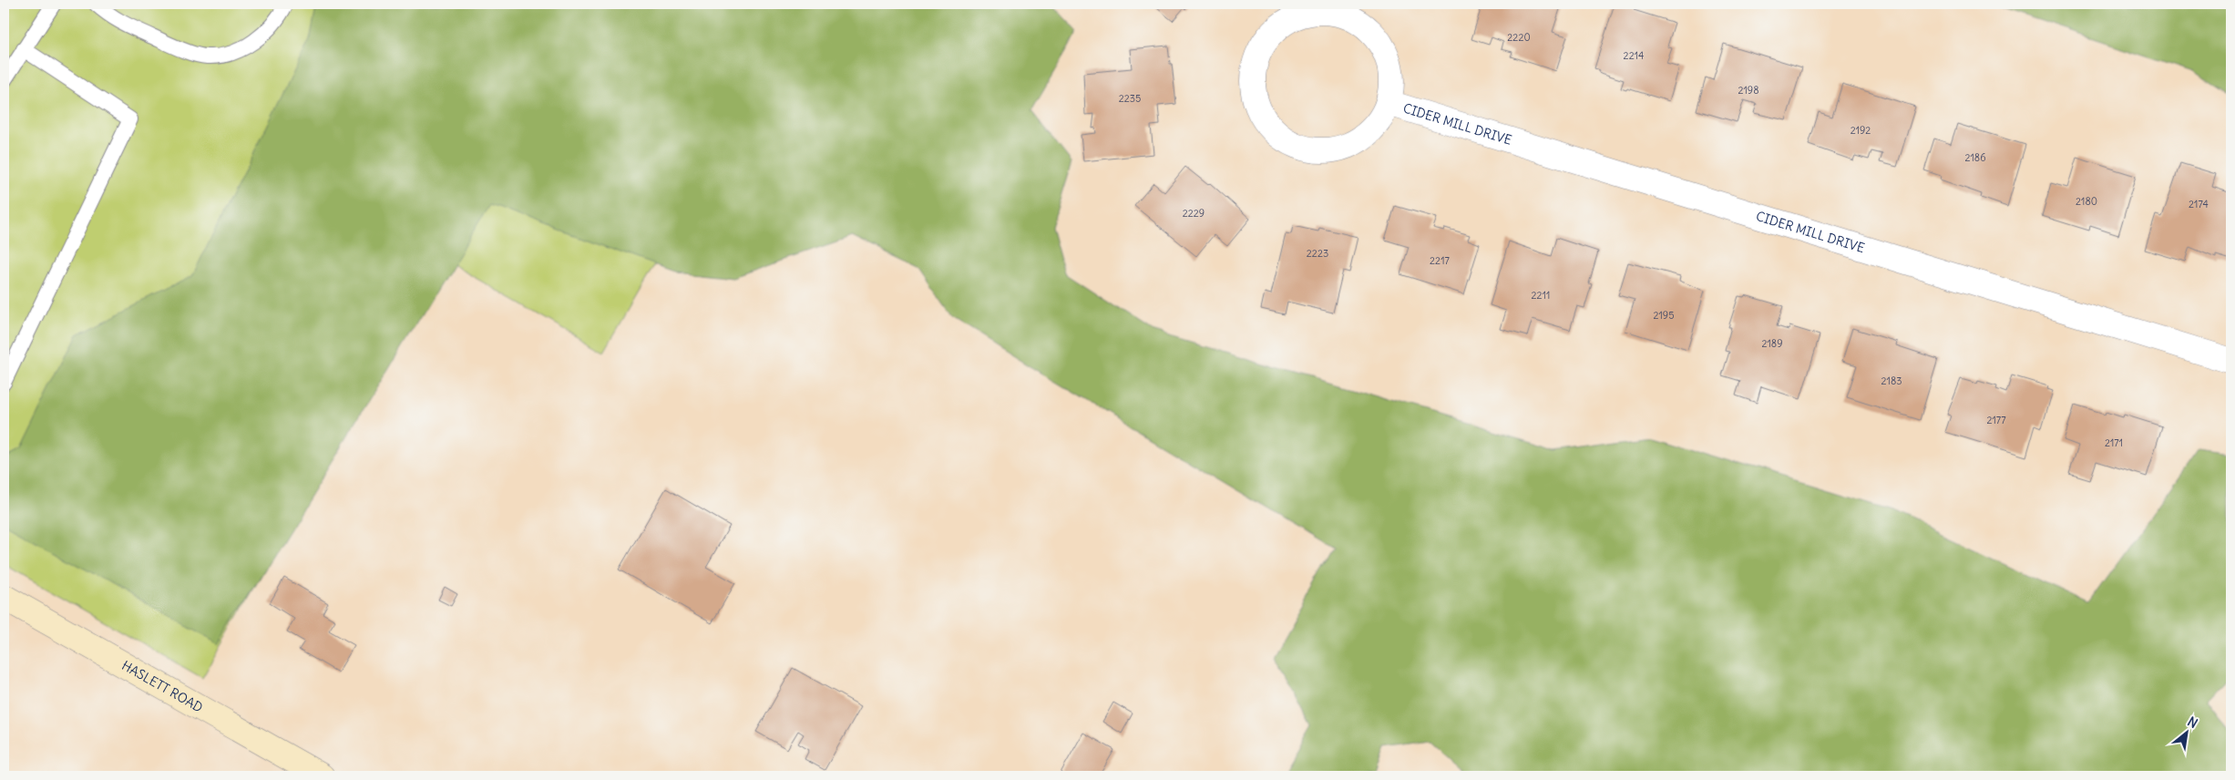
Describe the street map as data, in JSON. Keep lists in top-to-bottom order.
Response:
{
  "streets": {
    "main road": ["HASLETT ROAD"],
    "street": ["CIDER MILL DRIVE"]
  },
  "house_numbers": [
    "2220",
    "2214",
    "2198",
    "2235",
    "2192",
    "2186",
    "2180",
    "2174",
    "2229",
    "2223",
    "2217",
    "2211",
    "2195",
    "2189",
    "2183",
    "2177",
    "2171"
  ],
  "north": "top right"
}
